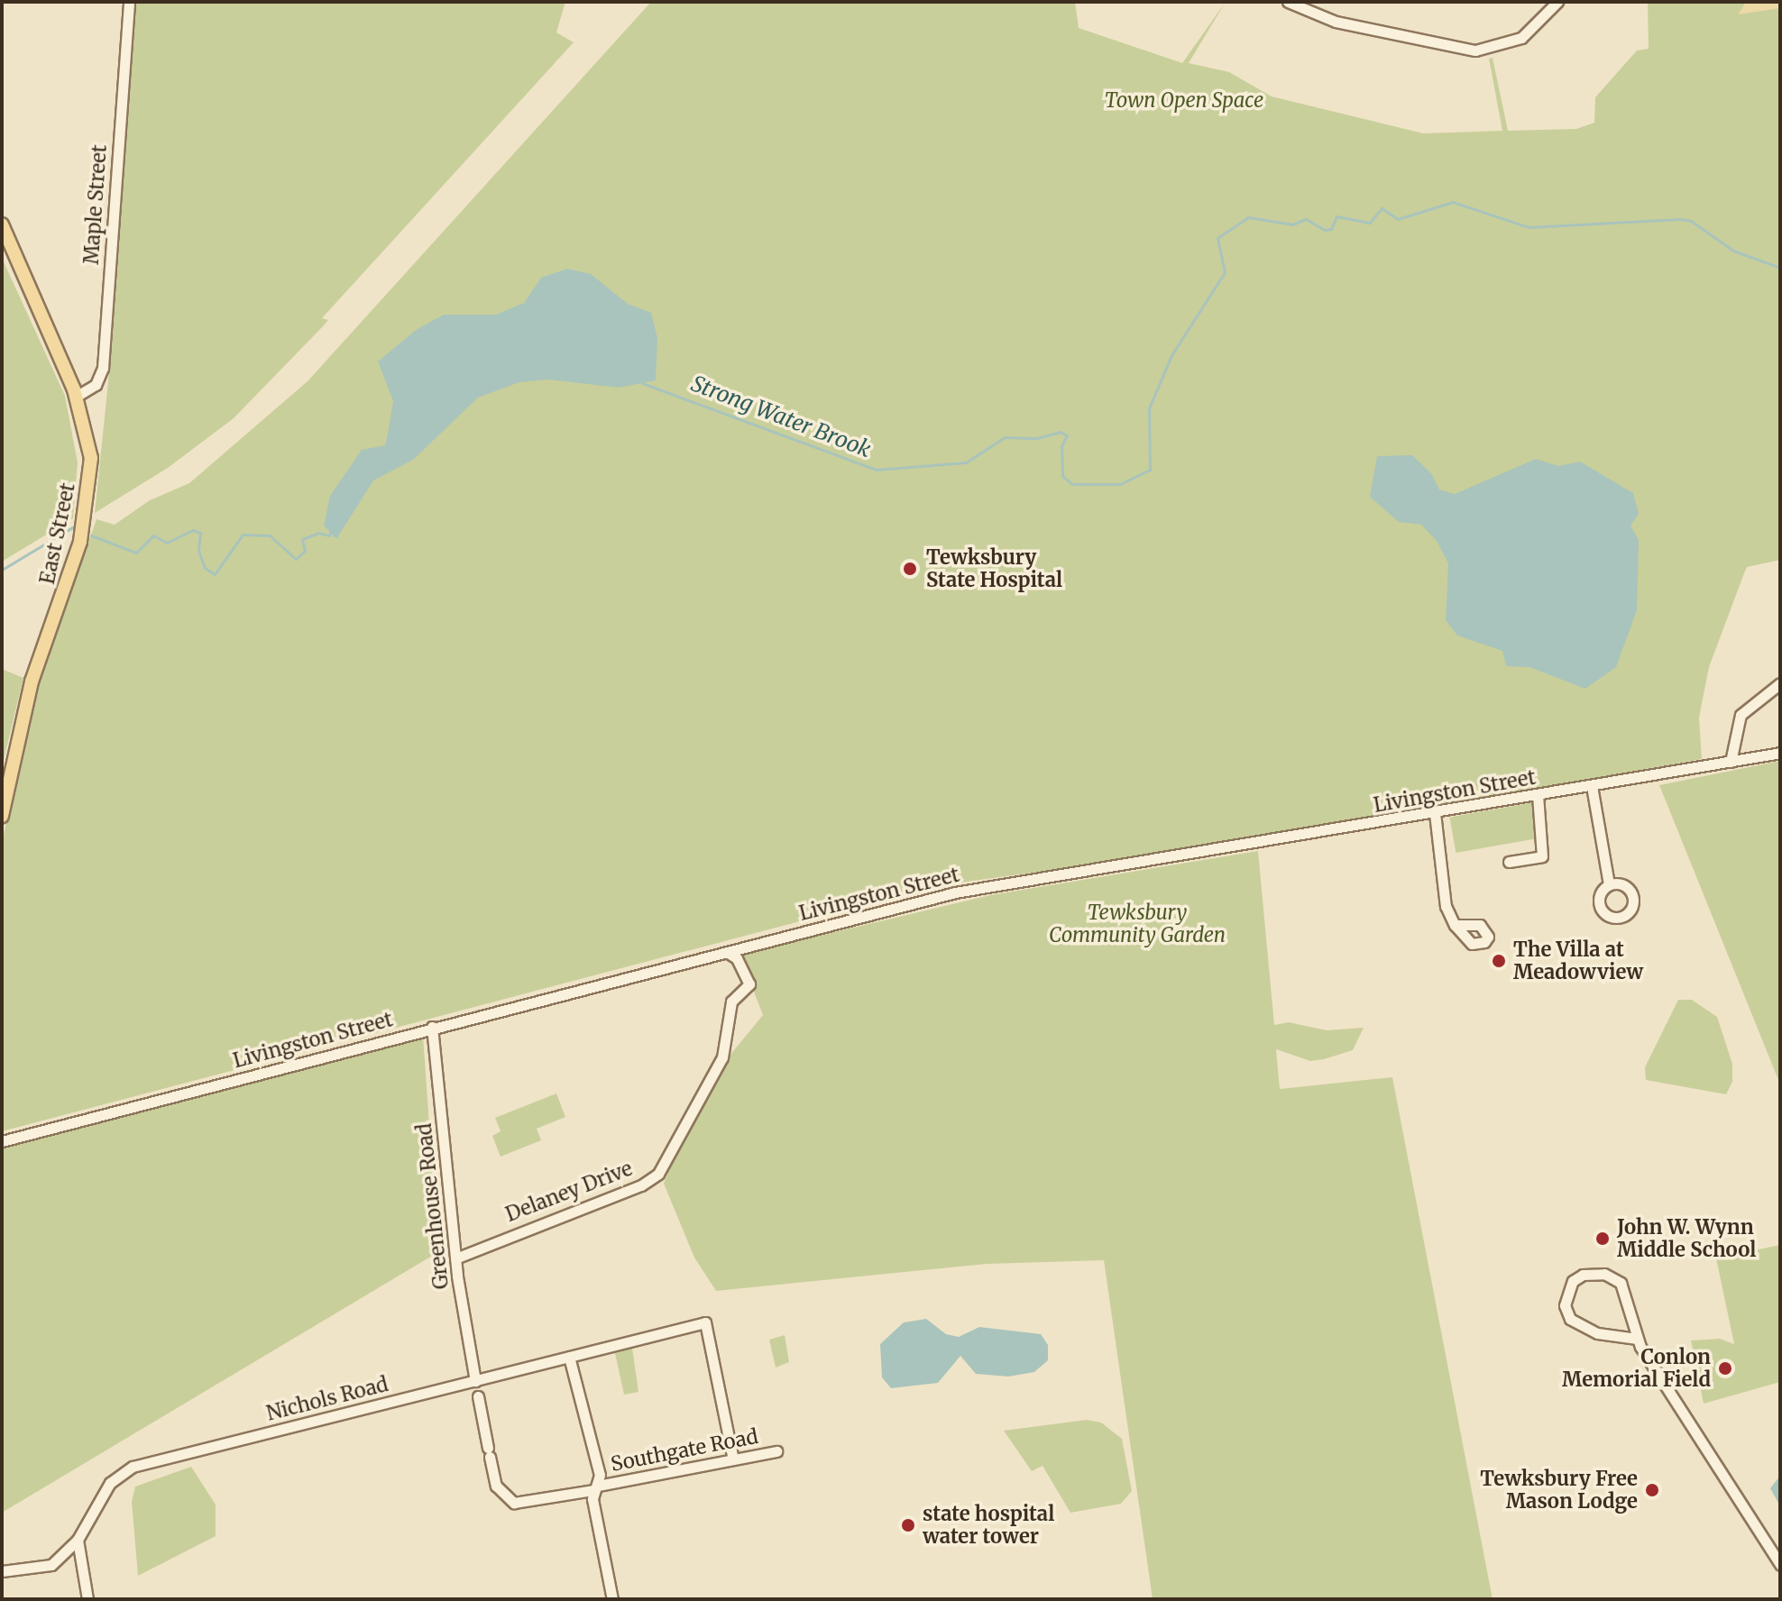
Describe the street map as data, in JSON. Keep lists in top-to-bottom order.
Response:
{
  "streets": {
    "main road": ["East Street"],
    "street": [
      "Maple Street",
      "Livingston Street",
      "Delaney Drive",
      "Greenhouse Road",
      "Nichols Road",
      "Southgate Road"
    ]
  },
  "crossings": [
    ["Maple Street", "East Street"],
    ["Livingston Street", "Delaney Drive"],
    ["Livingston Street", "Greenhouse Road"],
    ["Delaney Drive", "Greenhouse Road"],
    ["Greenhouse Road", "Nichols Road"],
    ["Nichols Road", "Southgate Road"]
  ],
  "water": ["Strong Water Brook"],
  "parks": ["Town Open Space", "Tewksbury Community Garden"],
  "places": [
    "Tewksbury State Hospital",
    "The Villa at Meadowview",
    "John W. Wynn Middle School",
    "Conlon Memorial Field",
    "Tewksbury Free Mason Lodge",
    "state hospital water tower"
  ]
}
